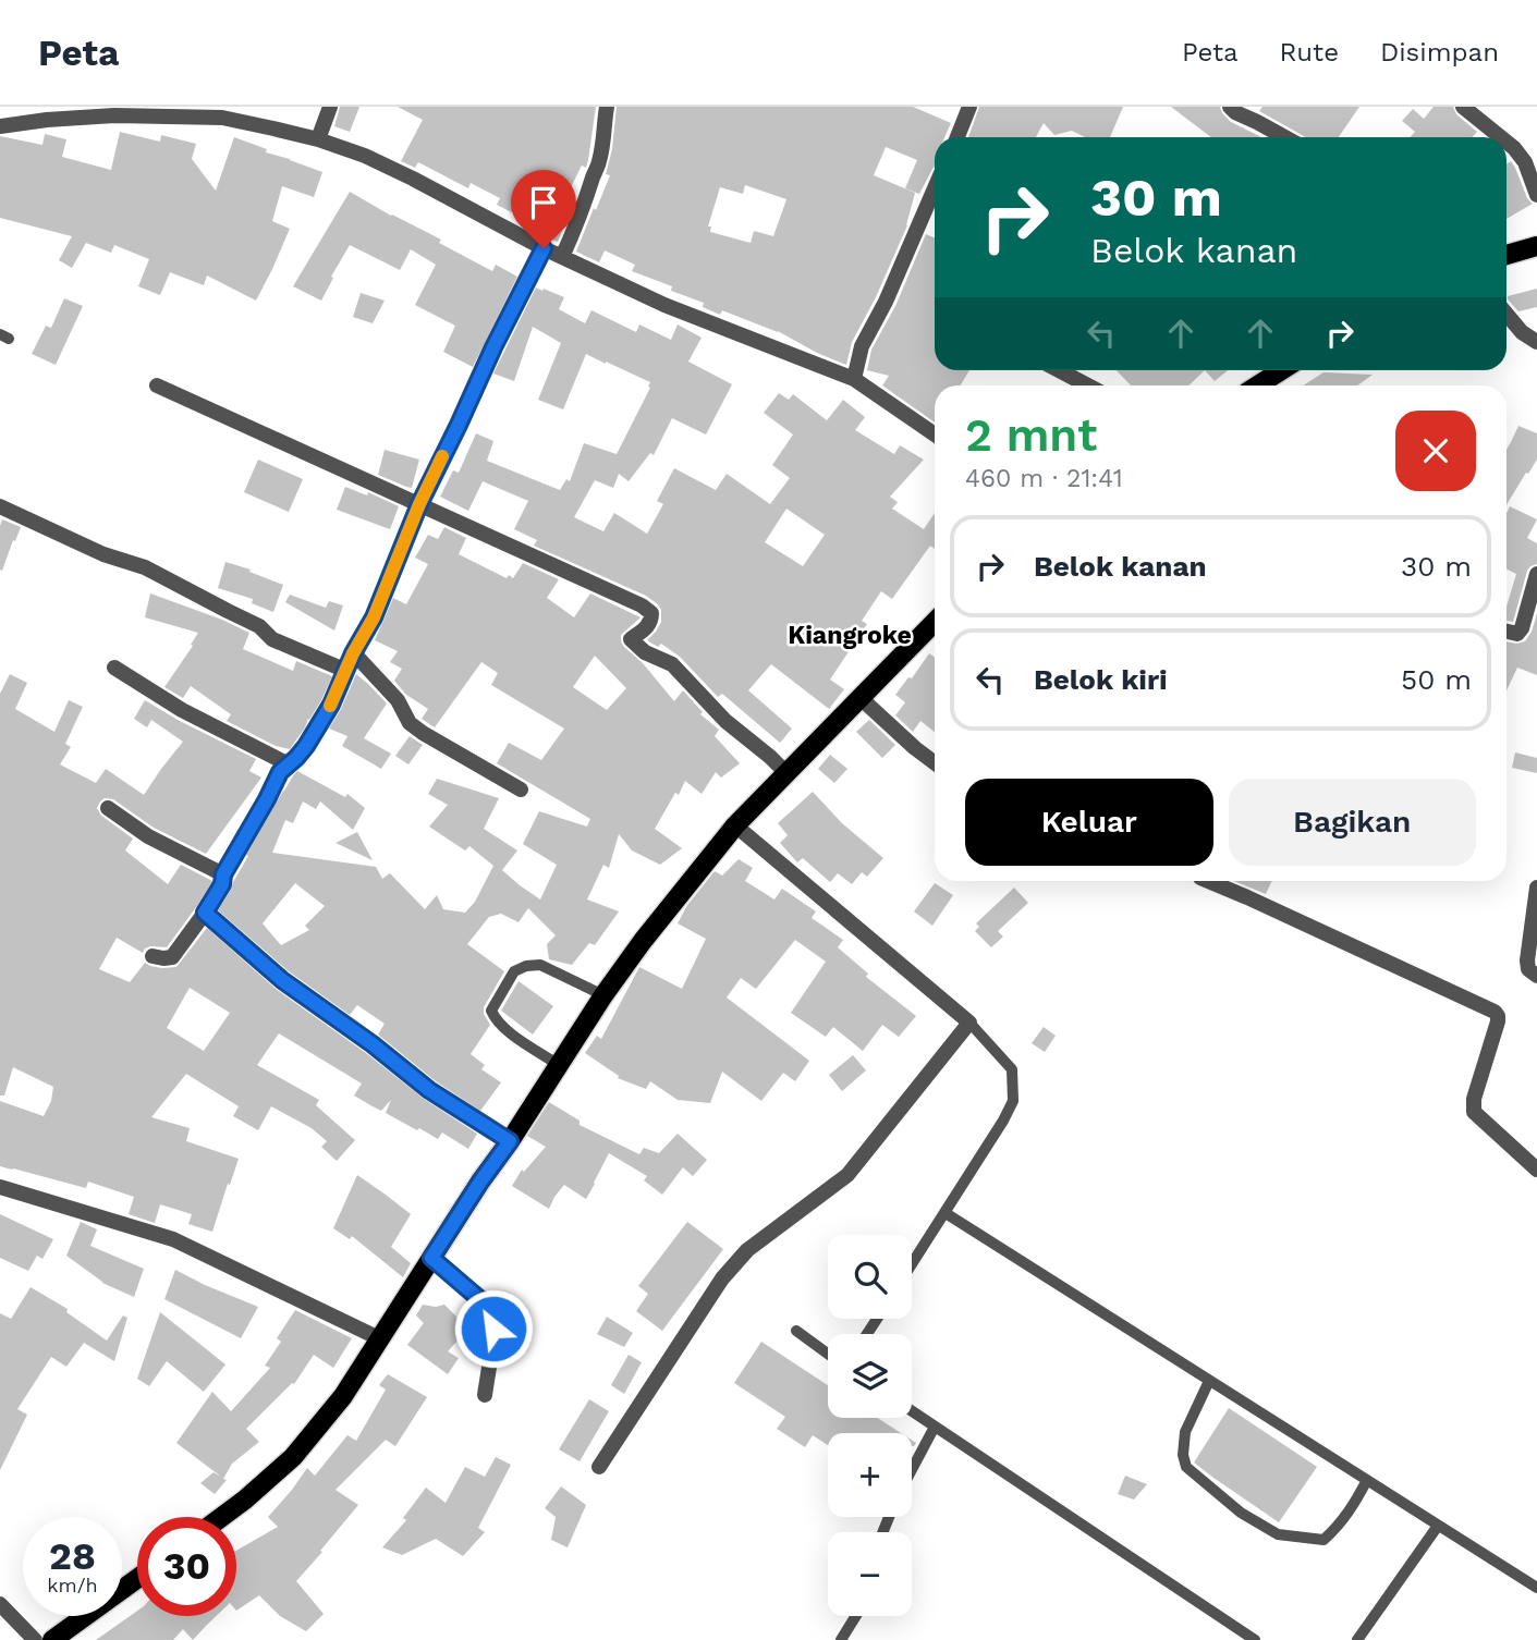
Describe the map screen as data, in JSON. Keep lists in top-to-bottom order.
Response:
{
  "districts": ["Kiangroke"],
  "page": {
    "header": "Peta",
    "nav": ["Peta", "Rute", "Disimpan"],
    "turn": ["30 m", "Belok kanan"],
    "heading": ["2 mnt", "460 m · 21:41"],
    "list": [
      {
        "name": "Belok kanan",
        "value": "30 m"
      },
      {
        "name": "Belok kiri",
        "value": "50 m"
      }
    ],
    "buttons": ["Keluar", "Bagikan"],
    "map_buttons": ["+", "−"],
    "speed": "28 km/h",
    "limit": "30"
  }
}
